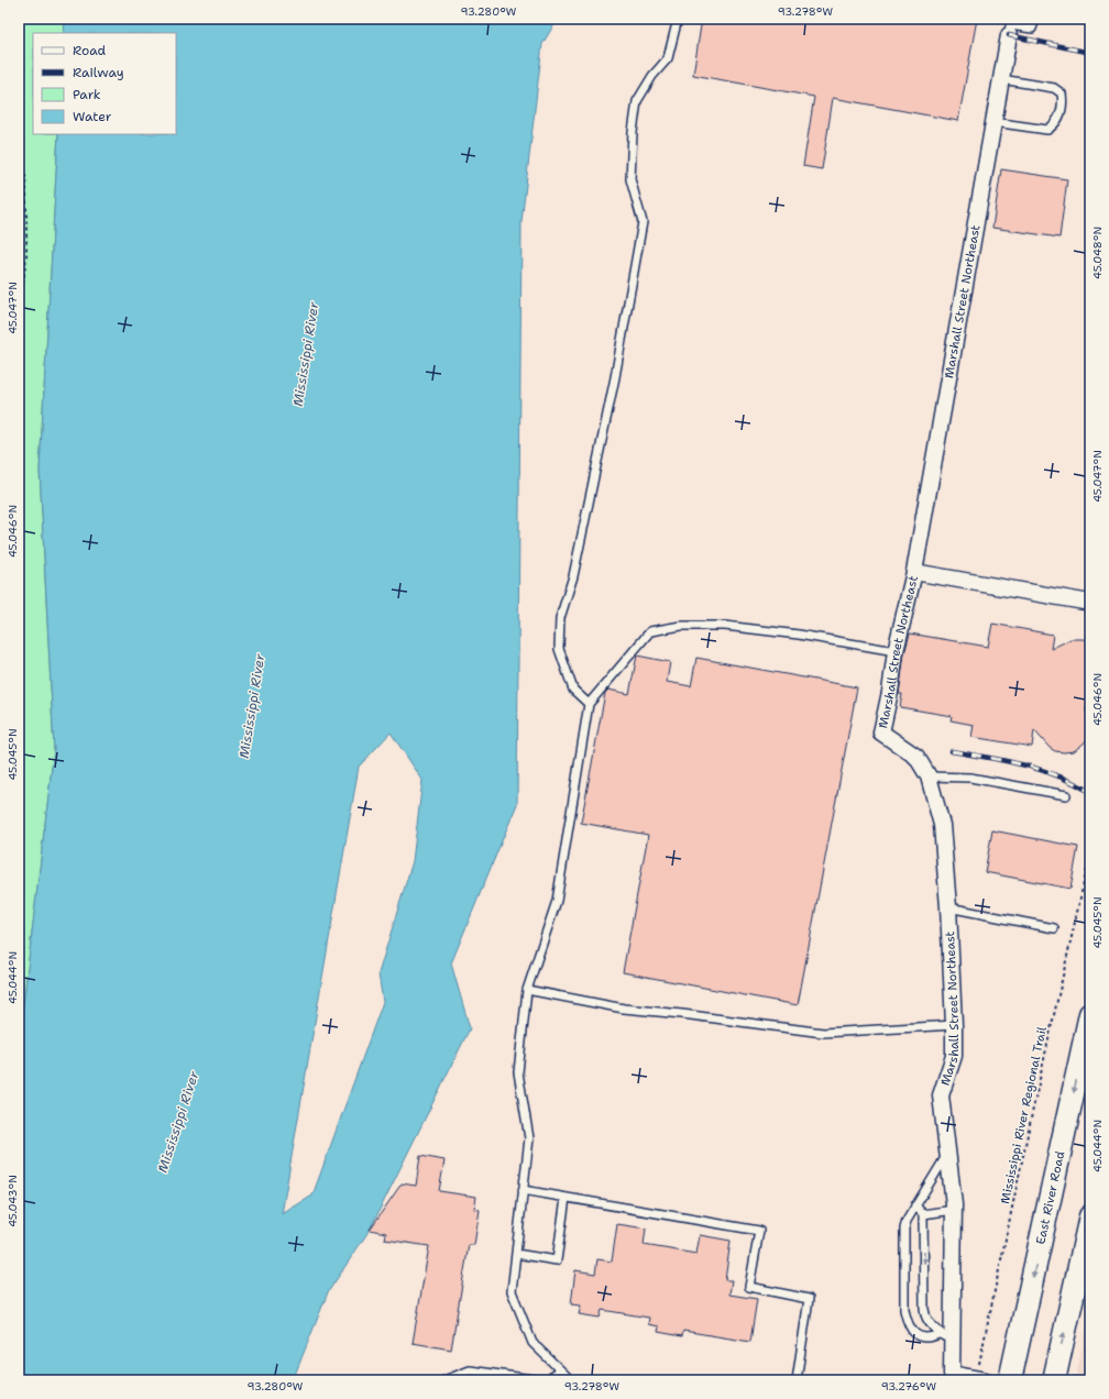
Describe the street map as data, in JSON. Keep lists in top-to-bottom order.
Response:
{
  "streets": {
    "street": ["Marshall Street Northeast", "East River Road"],
    "path": ["Mississippi River Regional Trail"]
  },
  "crossings": [
    ["Marshall Street Northeast", "Mississippi River Regional Trail"]
  ],
  "water": ["Mississippi River"],
  "legend": [
    "Road",
    "Railway",
    "Park",
    "Water"
  ],
  "coordinates": [
    "93.280°W",
    "93.278°W",
    "45.048°N",
    "45.047°N",
    "45.046°N",
    "45.045°N",
    "45.044°N",
    "45.043°N",
    "93.276°W"
  ]
}
